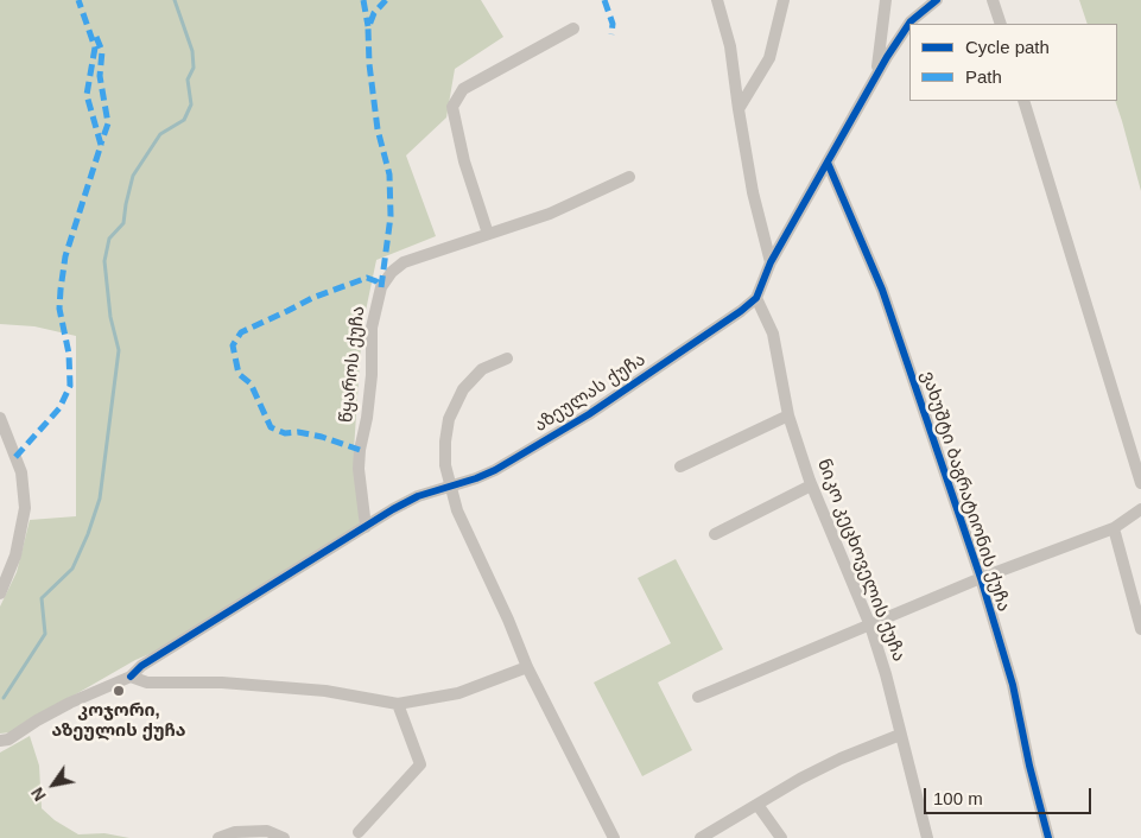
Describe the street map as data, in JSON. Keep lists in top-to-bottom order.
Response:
{
  "streets": {
    "street": [
      "წყაროს ქუჩა",
      "აზეულას ქუჩა",
      "ვახუშტი ბაგრატიონის ქუჩა",
      "ნიკო კეცხოველის ქუჩა"
    ]
  },
  "crossings": [
    ["წყაროს ქუჩა", "აზეულას ქუჩა"],
    ["აზეულას ქუჩა", "ნიკო კეცხოველის ქუჩა"]
  ],
  "places": ["კოჯორი, აზეულის ქუჩა"],
  "legend": ["Cycle path", "Path"],
  "scale_bar": "100 m",
  "north": "bottom left"
}
